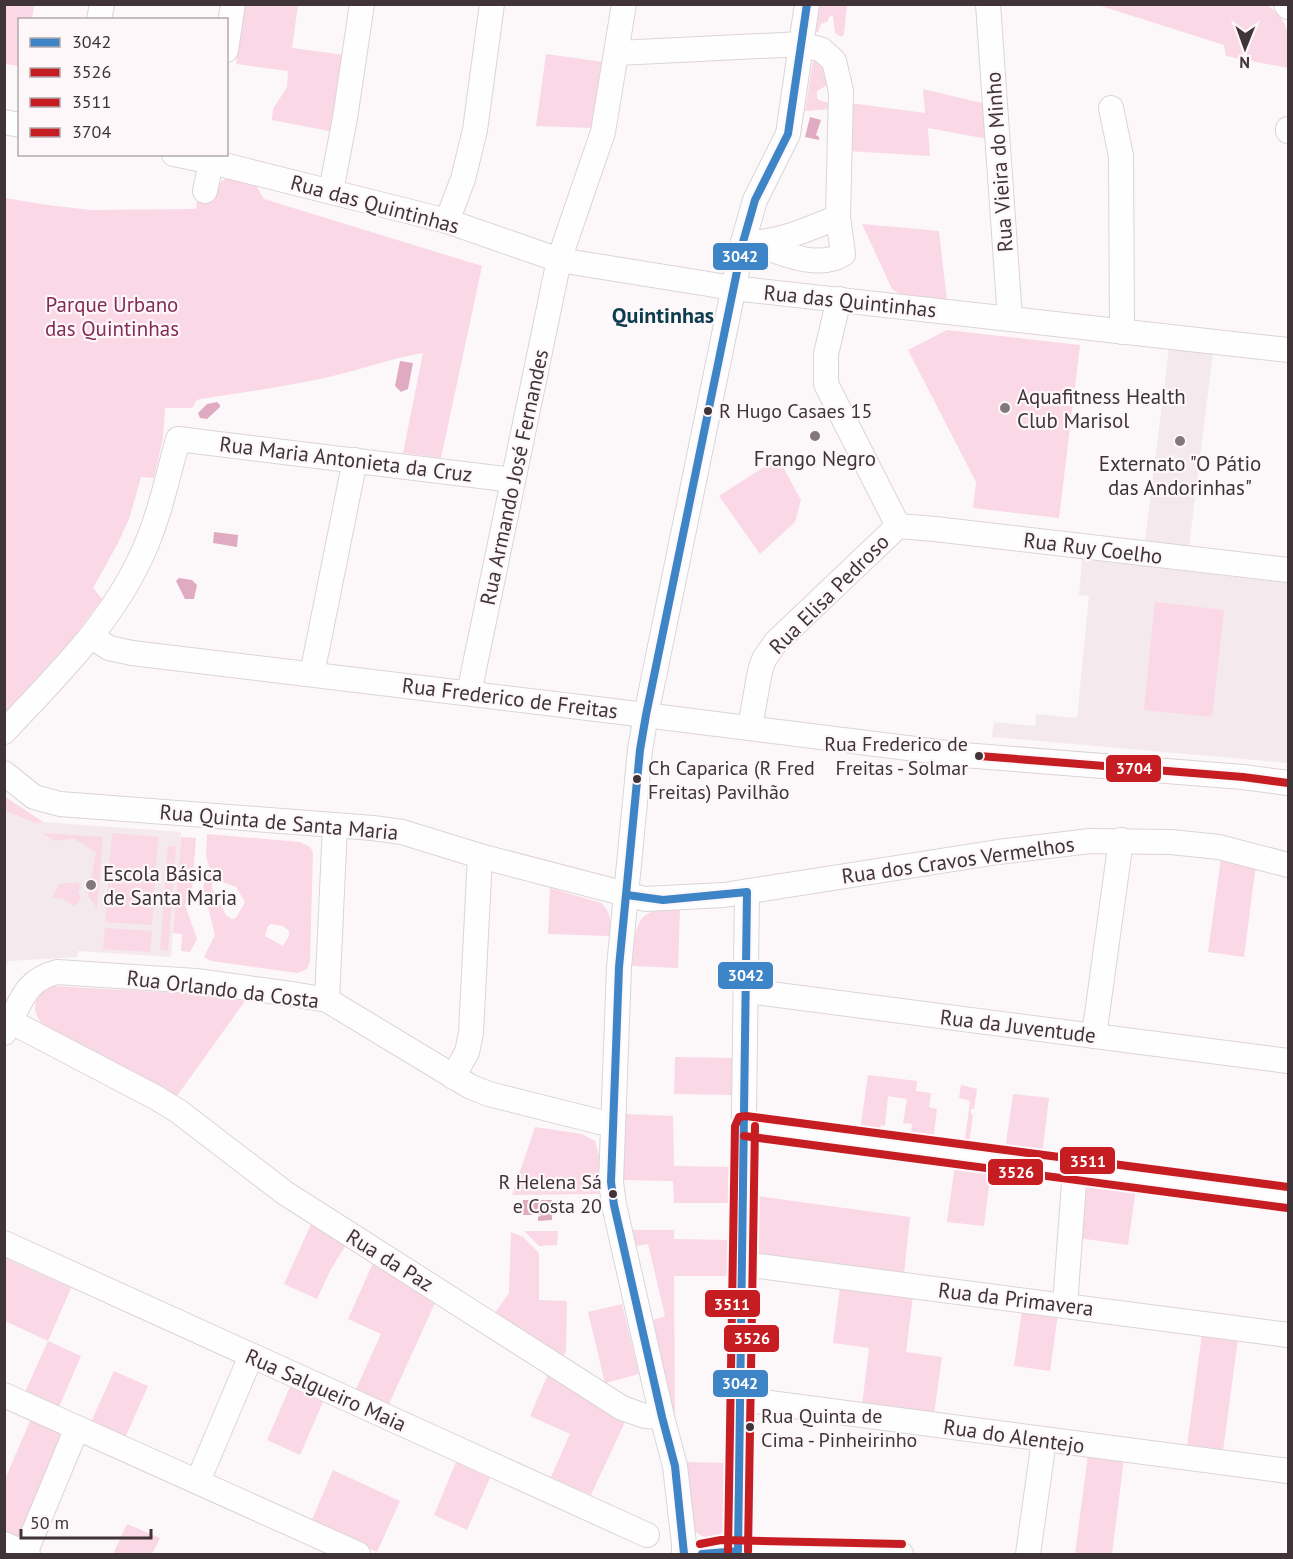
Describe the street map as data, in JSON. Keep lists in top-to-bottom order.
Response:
{
  "streets": {
    "street": [
      "Rua Vieira do Minho",
      "Rua das Quintinhas",
      "Rua Maria Antonieta da Cruz",
      "Rua Armando José Fernandes",
      "Rua Ruy Coelho",
      "Rua Elisa Pedroso",
      "Rua Frederico de Freitas",
      "Rua Quinta de Santa Maria",
      "Rua dos Cravos Vermelhos",
      "Rua Orlando da Costa",
      "Rua da Juventude",
      "Rua da Paz",
      "Rua da Primavera",
      "Rua Salgueiro Maia",
      "Rua do Alentejo"
    ]
  },
  "crossings": [
    ["Rua Vieira do Minho", "Rua das Quintinhas"],
    ["Rua das Quintinhas", "Rua Armando José Fernandes"],
    ["Rua das Quintinhas", "Rua Elisa Pedroso"],
    ["Rua Maria Antonieta da Cruz", "Rua Armando José Fernandes"],
    ["Rua Maria Antonieta da Cruz", "Rua Frederico de Freitas"],
    ["Rua Armando José Fernandes", "Rua Frederico de Freitas"],
    ["Rua Ruy Coelho", "Rua Elisa Pedroso"],
    ["Rua Elisa Pedroso", "Rua Frederico de Freitas"],
    ["Rua Quinta de Santa Maria", "Rua dos Cravos Vermelhos"],
    ["Rua Orlando da Costa", "Rua da Paz"]
  ],
  "districts": ["Quintinhas"],
  "parks": ["Parque Urbano das Quintinhas"],
  "places": [
    "Aquafitness Health Club Marisol",
    "R Hugo Casaes 15",
    "Frango Negro",
    "Externato \"O Pátio das Andorinhas\"",
    "Rua Frederico de Freitas - Solmar",
    "Ch Caparica (R Fred Freitas) Pavilhão",
    "Escola Básica de Santa Maria",
    "R Helena Sá e Costa 20",
    "Rua Quinta de Cima - Pinheirinho"
  ],
  "lines": [
    "transit line 3042",
    "transit line 3704",
    "transit line 3511",
    "transit line 3526"
  ],
  "legend": [
    "3042",
    "3526",
    "3511",
    "3704"
  ],
  "scale_bar": "50 m",
  "north": "bottom"
}
